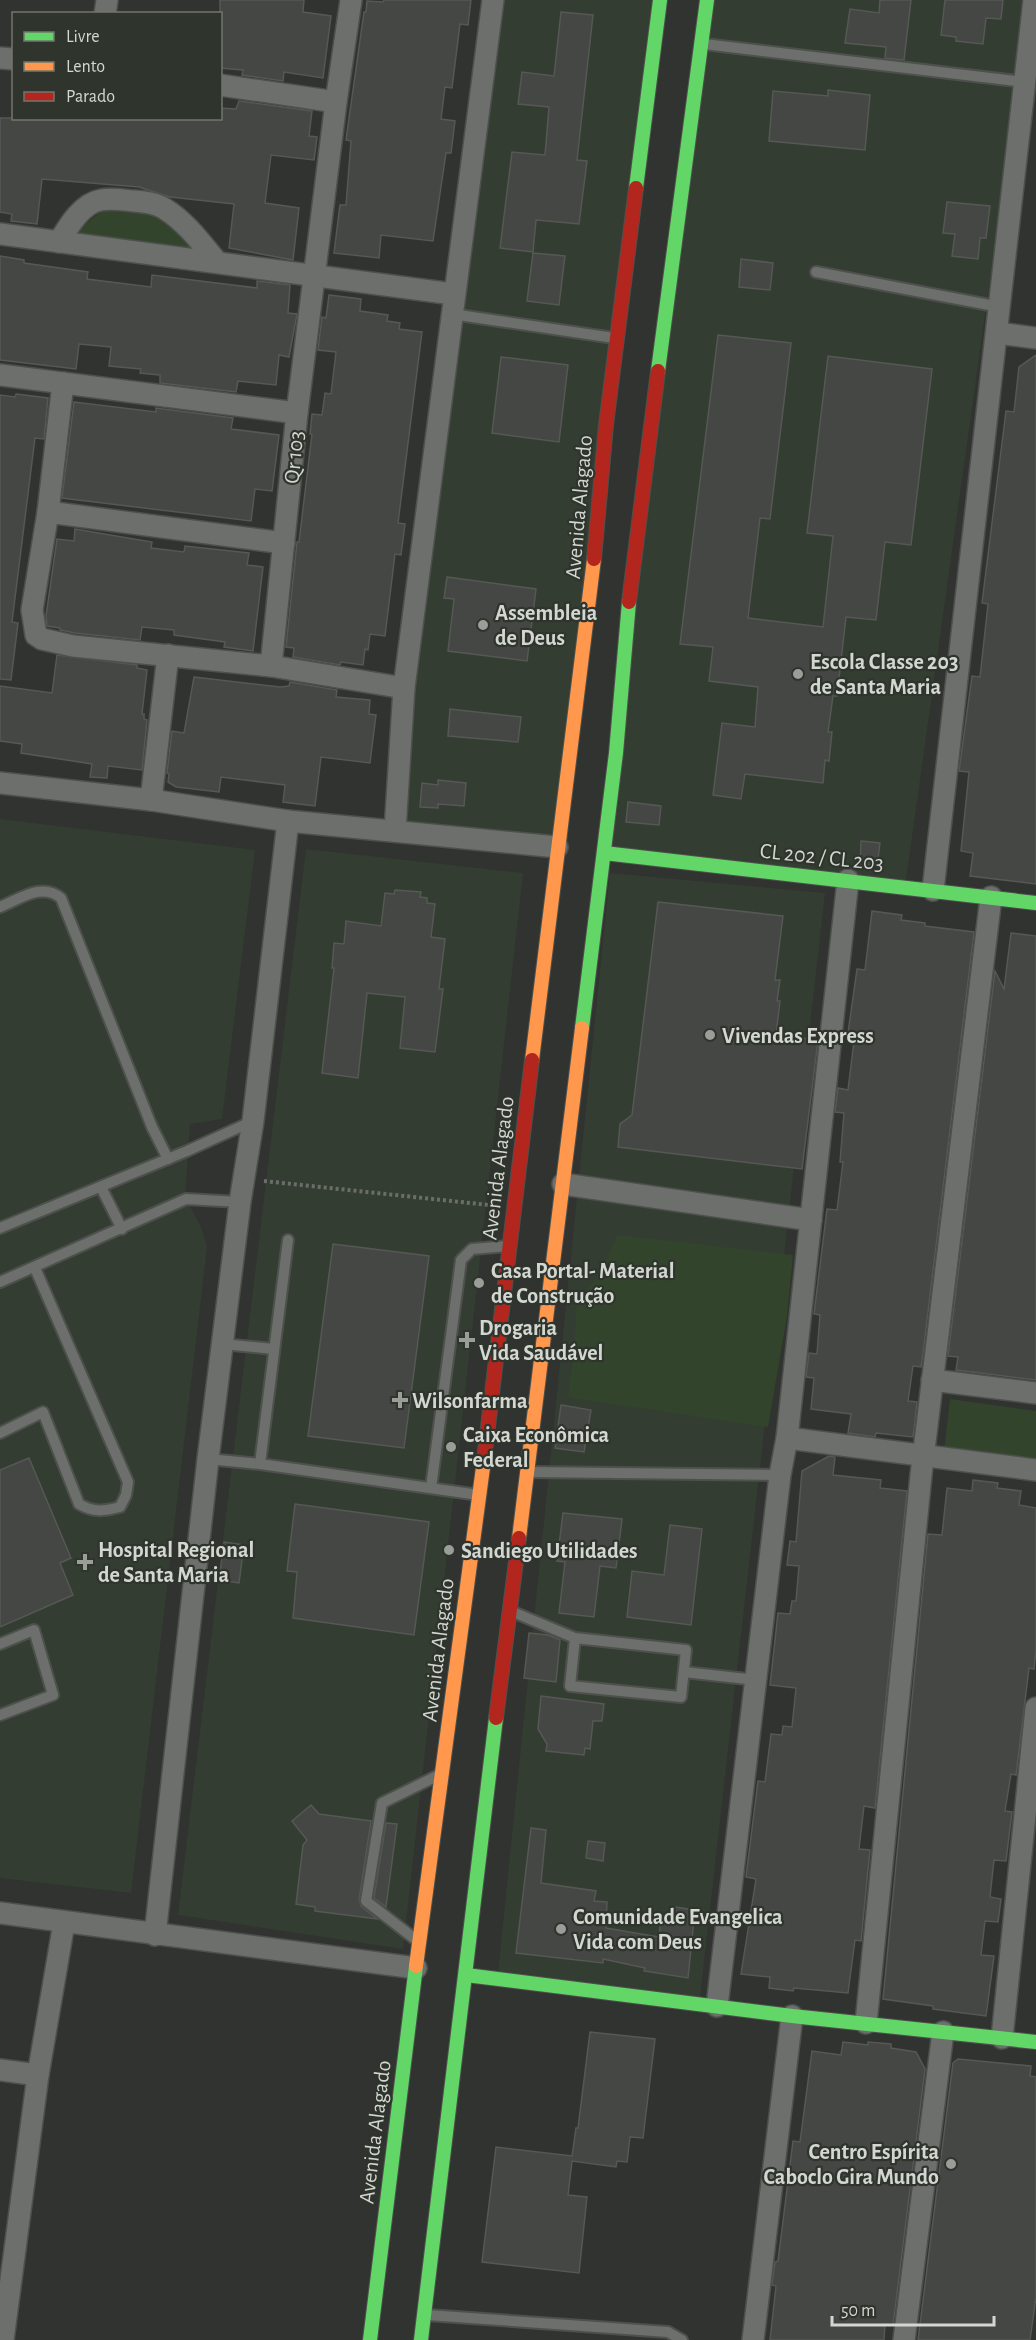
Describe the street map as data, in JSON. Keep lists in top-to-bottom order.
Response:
{
  "streets": {
    "main road": ["Avenida Alagado", "CL 202 / CL 203"],
    "street": ["Qr 103"]
  },
  "places": {
    "other": [
      "Assembleia de Deus",
      "Escola Classe 203 de Santa Maria",
      "Vivendas Express",
      "Casa Portal- Material de Construção",
      "Caixa Econômica Federal",
      "Sandiego Utilidades",
      "Comunidade Evangelica Vida com Deus",
      "Centro Espírita Caboclo Gira Mundo"
    ],
    "health": ["Drogaria Vida Saudável", "Wilsonfarma", "Hospital Regional de Santa Maria"]
  },
  "legend": ["Livre", "Lento", "Parado"],
  "scale_bar": "50 m"
}
